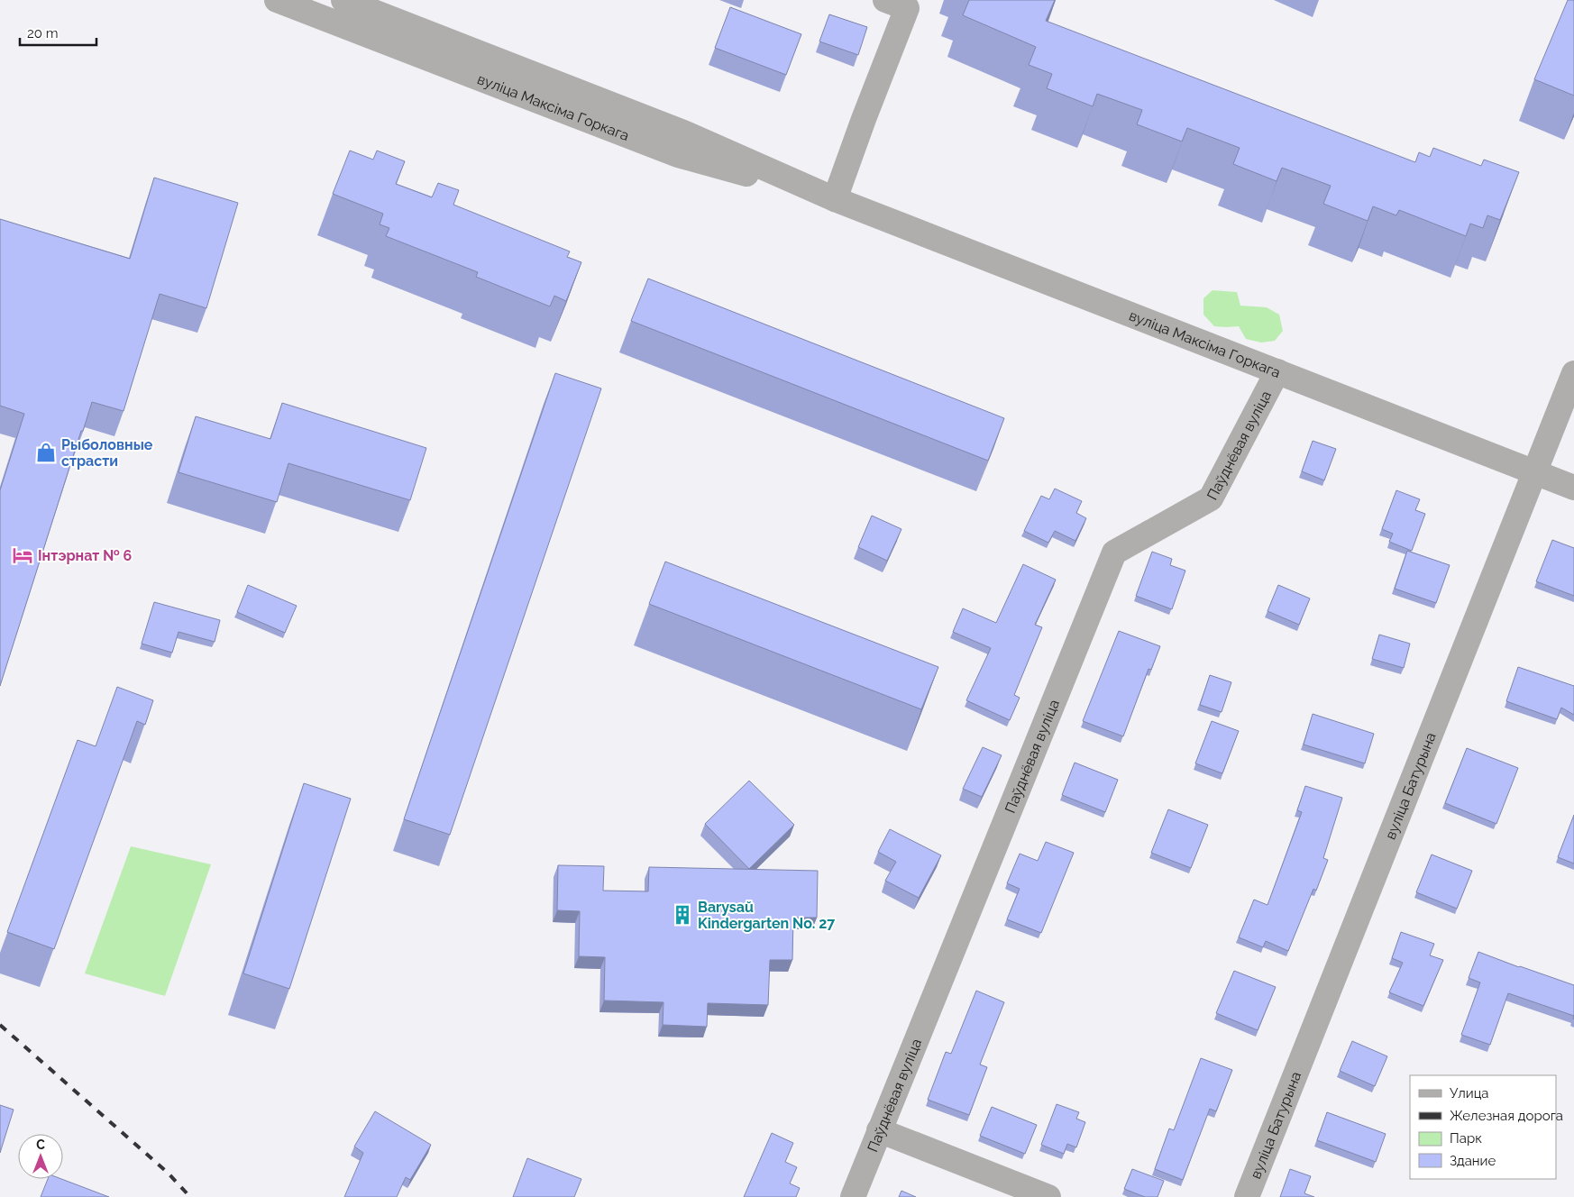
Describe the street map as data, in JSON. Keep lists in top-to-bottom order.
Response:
{
  "streets": {
    "street": ["вуліца Максіма Горкага", "Паўднёвая вуліца", "вуліца Батурына"]
  },
  "crossings": [
    ["вуліца Максіма Горкага", "Паўднёвая вуліца"],
    ["вуліца Максіма Горкага", "вуліца Батурына"]
  ],
  "places": {
    "shop": ["Рыболовные страсти"],
    "hotel": ["Інтэрнат № 6"],
    "building": ["Barysaŭ Kindergarten No. 27"]
  },
  "legend": [
    "Улица",
    "Железная дорога",
    "Парк",
    "Здание"
  ],
  "scale_bar": "20 m",
  "north": "top"
}
